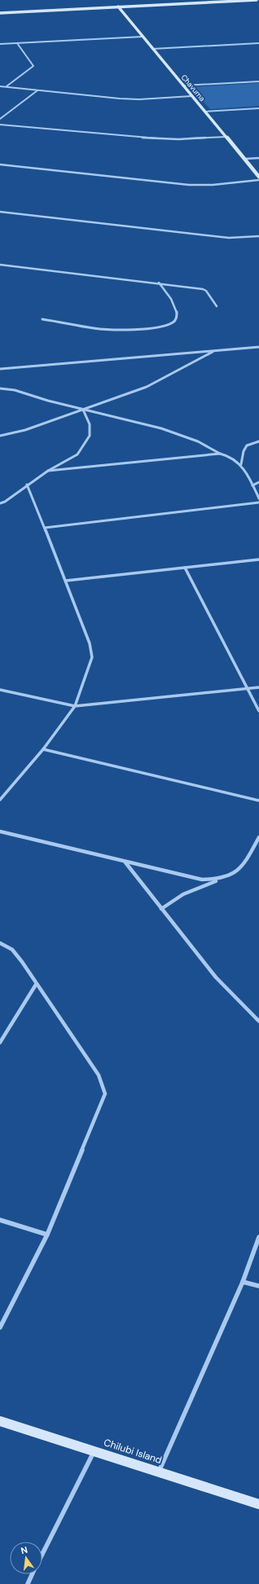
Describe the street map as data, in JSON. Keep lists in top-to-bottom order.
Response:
{
  "streets": {
    "street": ["Chavuma", "Chilubi Island"]
  },
  "north": "top"
}
